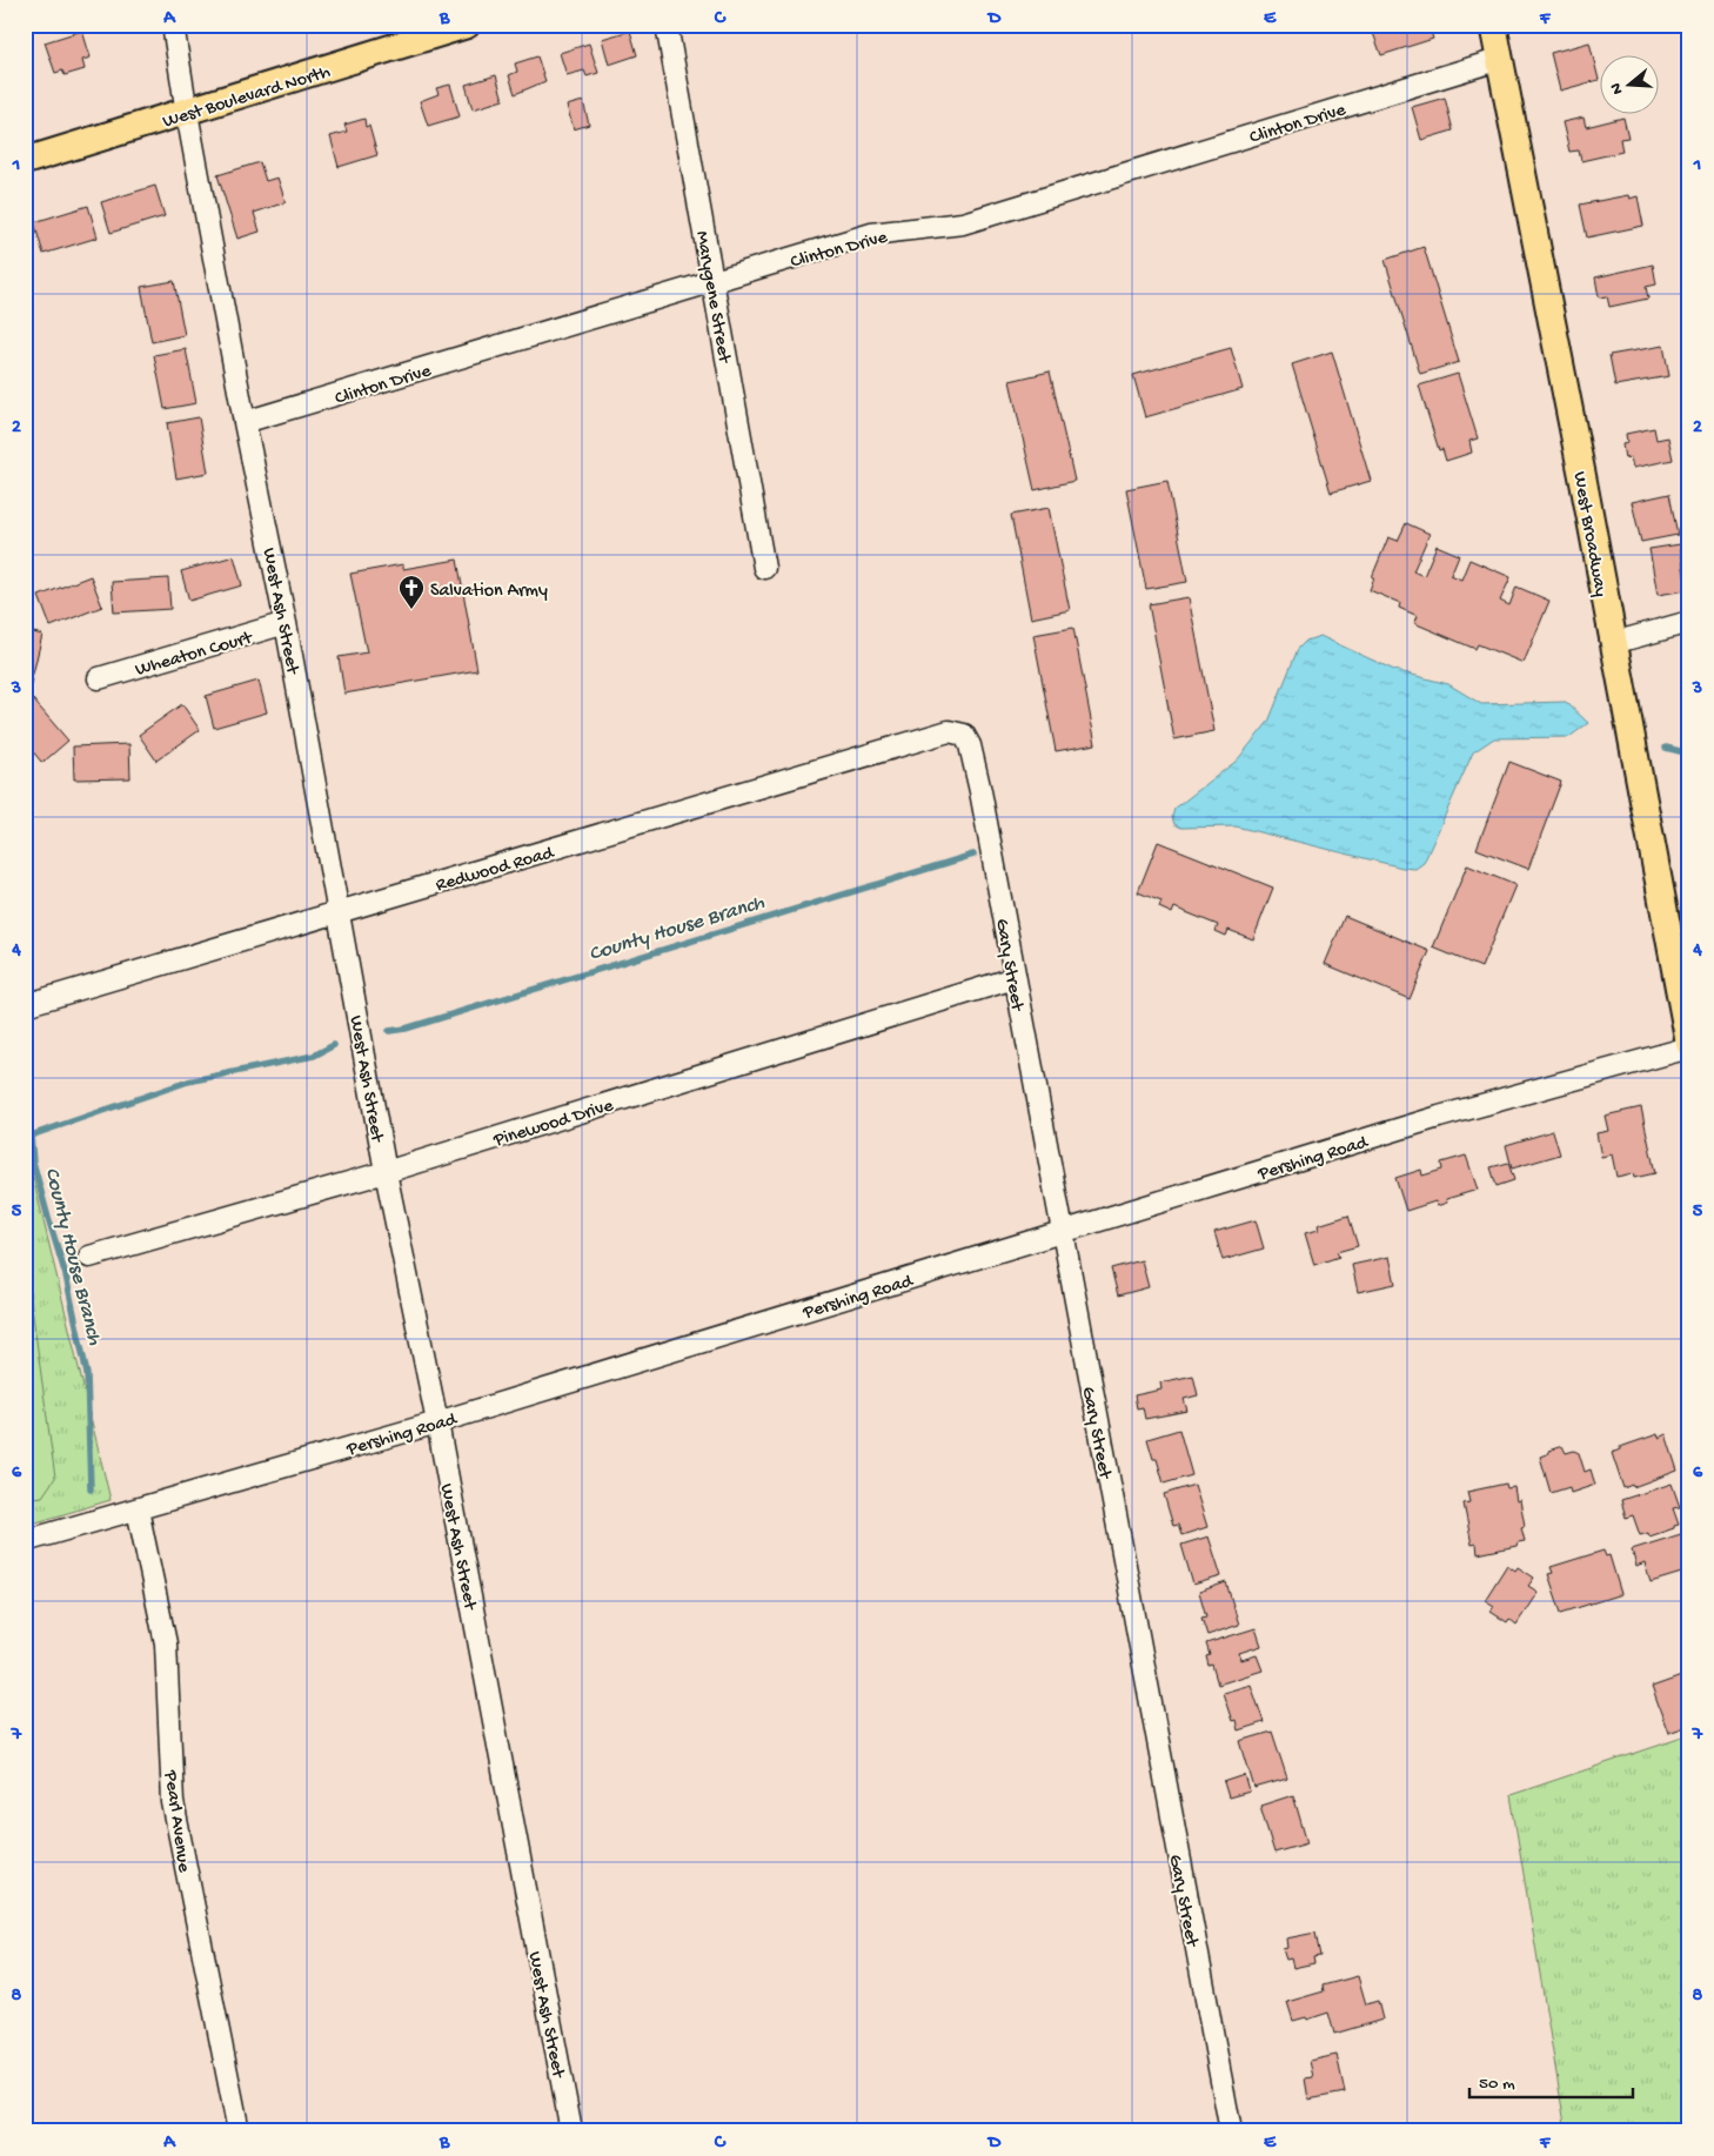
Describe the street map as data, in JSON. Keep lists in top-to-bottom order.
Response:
{
  "streets": {
    "main road": ["West Boulevard North", "West Broadway"],
    "street": [
      "Clinton Drive",
      "Marygene Street",
      "West Ash Street",
      "Wheaton Court",
      "Redwood Road",
      "Gary Street",
      "Pinewood Drive",
      "Pershing Road",
      "Pearl Avenue"
    ]
  },
  "crossings": [
    ["West Boulevard North", "West Ash Street"],
    ["Clinton Drive", "Marygene Street"],
    ["Clinton Drive", "West Broadway"],
    ["Clinton Drive", "West Ash Street"],
    ["West Ash Street", "Wheaton Court"],
    ["West Ash Street", "Redwood Road"],
    ["West Ash Street", "Pinewood Drive"],
    ["West Ash Street", "Pershing Road"],
    ["Redwood Road", "Gary Street"],
    ["Gary Street", "Pinewood Drive"],
    ["Gary Street", "Pershing Road"],
    ["Pershing Road", "Pearl Avenue"]
  ],
  "water": ["County House Branch"],
  "places": {
    "church": ["Salvation Army"]
  },
  "scale_bar": "50 m",
  "north": "left",
  "grid": {
    "columns": [
      "A",
      "B",
      "C",
      "D",
      "E",
      "F"
    ],
    "rows": [
      "1",
      "2",
      "3",
      "4",
      "5",
      "6",
      "7",
      "8"
    ]
  }
}
